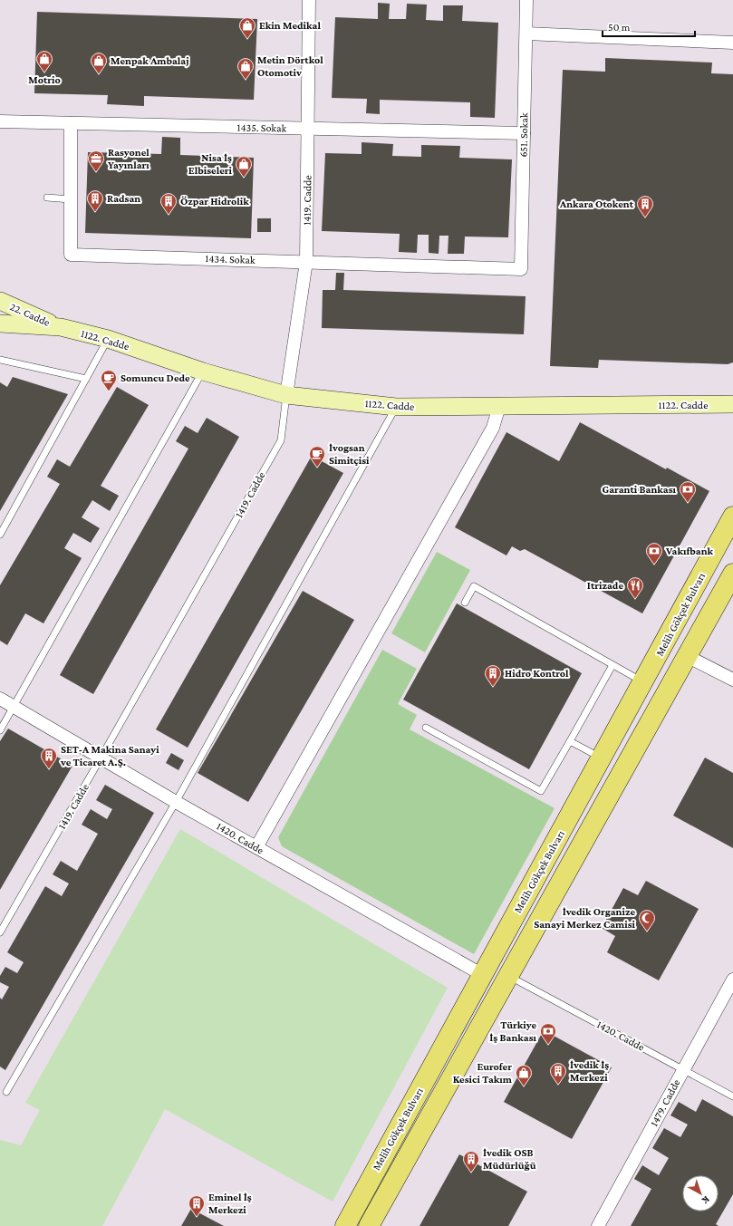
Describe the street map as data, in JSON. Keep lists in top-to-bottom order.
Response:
{
  "streets": {
    "main road": ["22. Cadde", "1122. Cadde", "Melih Gökçek Bulvarı"],
    "street": [
      "1435. Sokak",
      "651. Sokak",
      "1419. Cadde",
      "1434. Sokak",
      "1420. Cadde",
      "1479. Cadde"
    ]
  },
  "crossings": [
    ["1435. Sokak", "651. Sokak"],
    ["1435. Sokak", "1419. Cadde"],
    ["1435. Sokak", "1434. Sokak"],
    ["651. Sokak", "1434. Sokak"],
    ["1419. Cadde", "1434. Sokak"],
    ["1419. Cadde", "1122. Cadde"],
    ["1419. Cadde", "1420. Cadde"],
    ["22. Cadde", "1122. Cadde"],
    ["Melih Gökçek Bulvarı", "1420. Cadde"],
    ["1420. Cadde", "1479. Cadde"]
  ],
  "places": {
    "shop": [
      "Ekin Medikal",
      "Motrio",
      "Menpak Ambalaj",
      "Metin Dörtkol Otomotiv",
      "Nisa İş Elbiseleri",
      "Eurofer Kesici Takım"
    ],
    "office": ["Rasyonel Yayınları"],
    "building": [
      "Radsan",
      "Özpar Hidrolik",
      "Ankara Otokent",
      "Hidro Kontrol",
      "SET-A Makina Sanayi ve Ticaret A.Ş.",
      "İvedik İş Merkezi",
      "İvedik OSB Müdürlüğü",
      "Eminel İş Merkezi"
    ],
    "cafe": ["Somuncu Dede", "İvogsan Simitçisi"],
    "bank": ["Garanti Bankası", "Vakıfbank", "Türkiye İş Bankası"],
    "restaurant": ["Itrizade"],
    "mosque": ["İvedik Organize Sanayi Merkez Camisi"]
  },
  "scale_bar": "50 m",
  "north": "bottom right"
}
